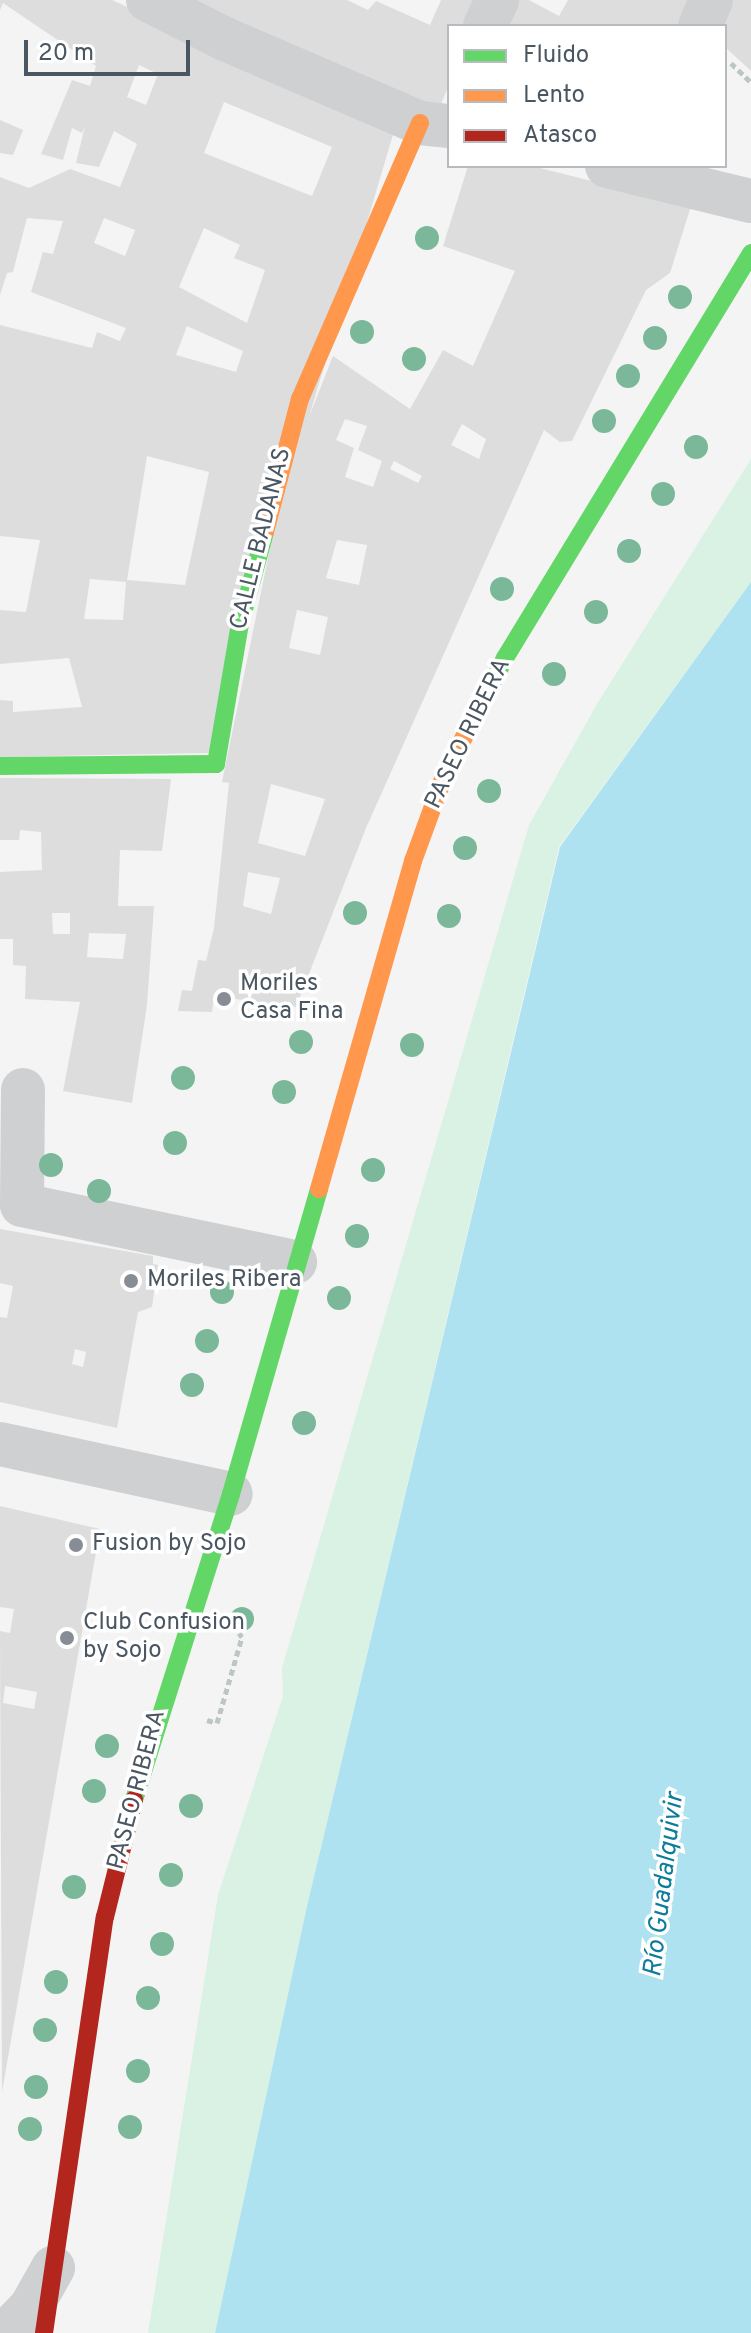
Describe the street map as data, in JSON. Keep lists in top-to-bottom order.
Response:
{
  "streets": {
    "street": ["CALLE BADANAS", "PASEO RIBERA"]
  },
  "water": ["Río Guadalquivir"],
  "places": [
    "Moriles Casa Fina",
    "Moriles Ribera",
    "Fusion by Sojo",
    "Club Confusion by Sojo"
  ],
  "legend": ["Fluido", "Lento", "Atasco"],
  "scale_bar": "20 m"
}
